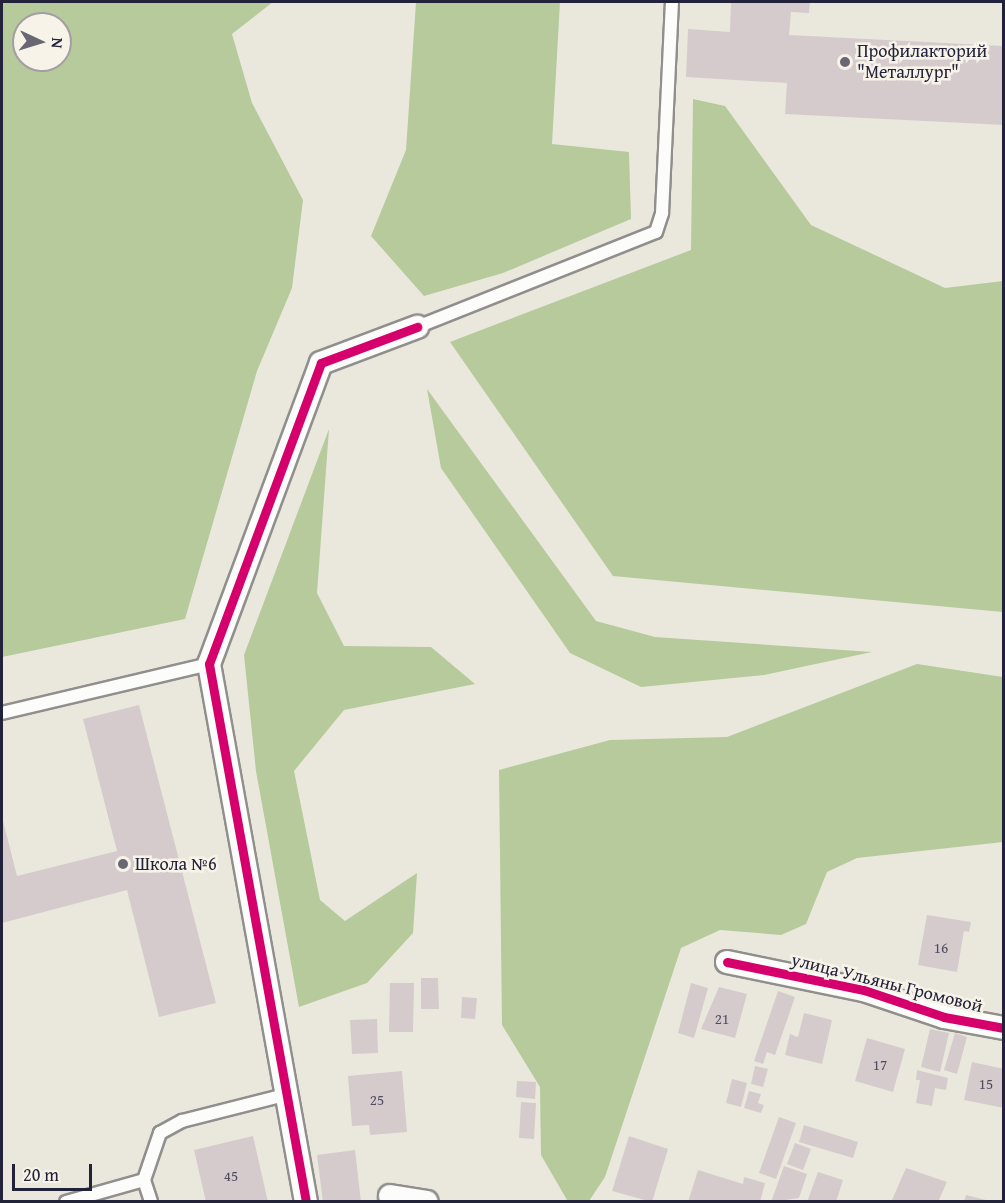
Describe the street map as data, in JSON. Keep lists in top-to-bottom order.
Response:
{
  "streets": {
    "street": ["улица Ульяны Громовой"]
  },
  "places": ["Профилакторий \"Металлург\"", "Школа №6"],
  "house_numbers": [
    "16",
    "21",
    "17",
    "15",
    "25",
    "45"
  ],
  "scale_bar": "20 m",
  "north": "right"
}
